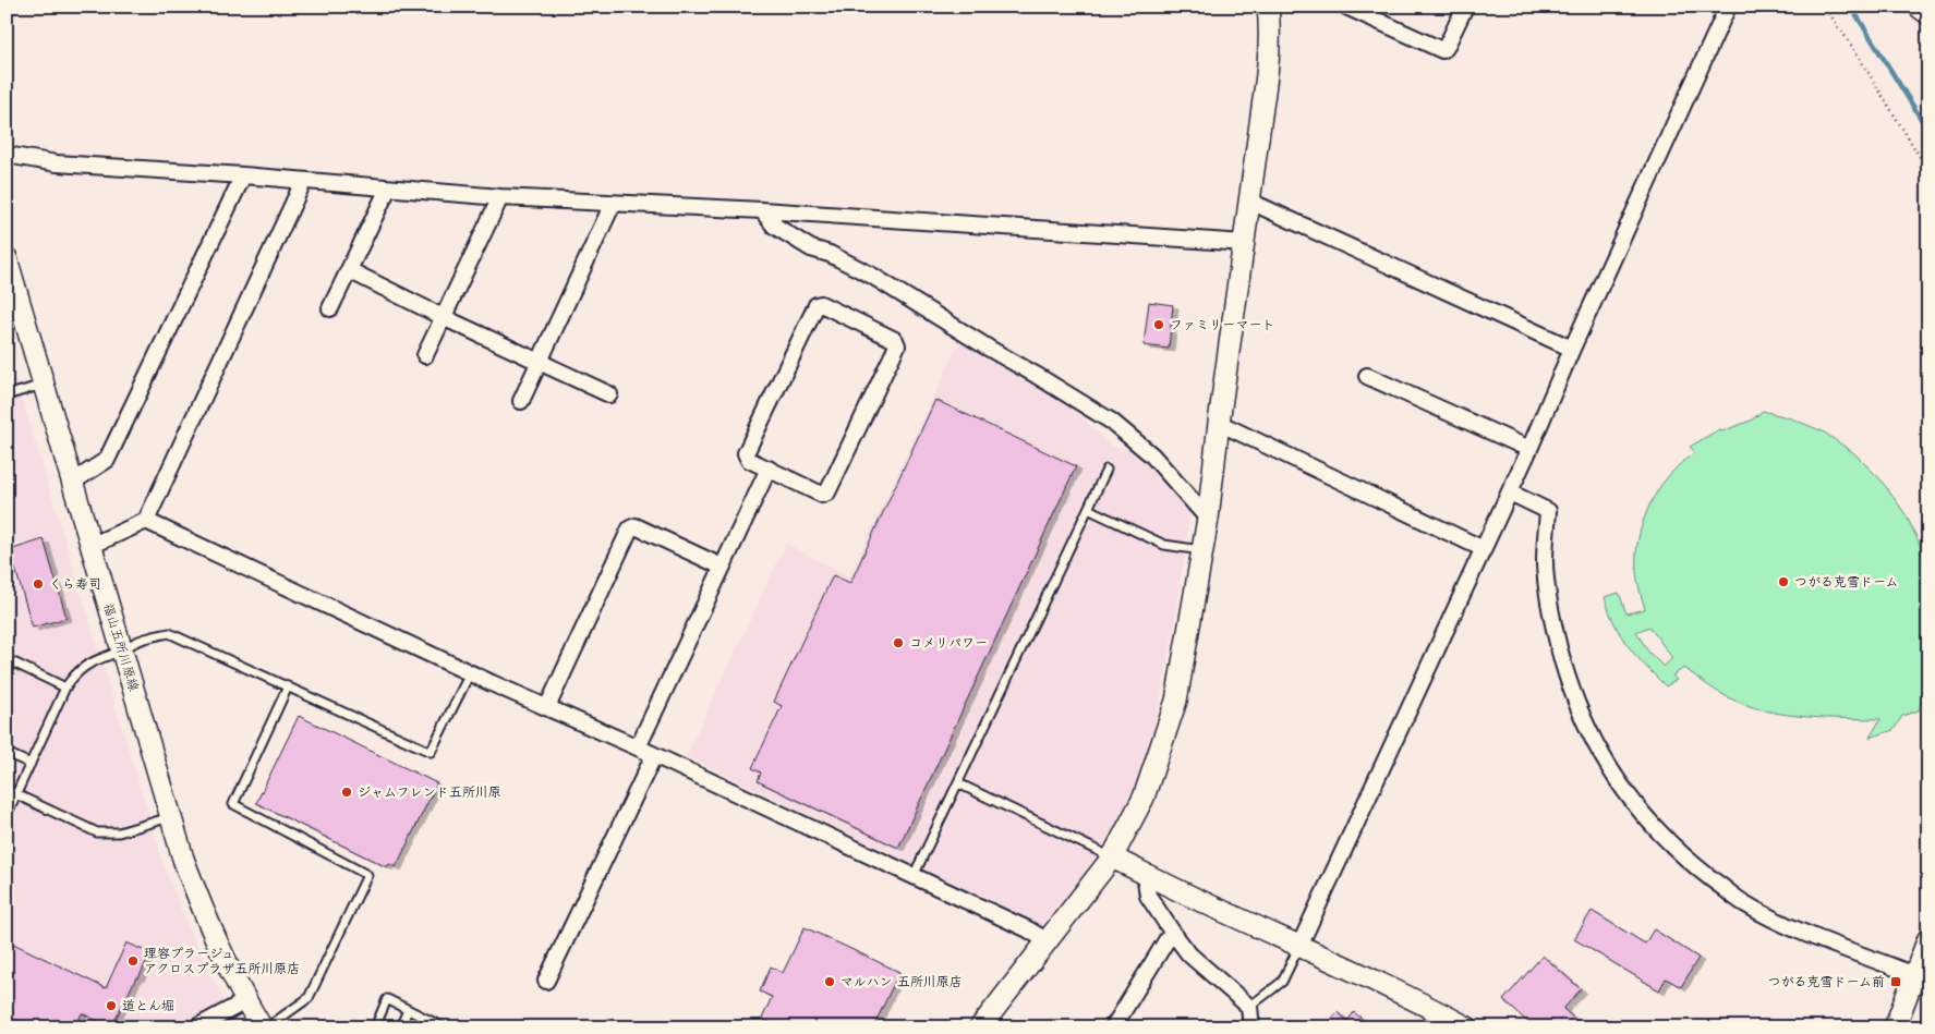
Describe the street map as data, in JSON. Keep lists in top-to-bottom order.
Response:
{
  "streets": {
    "street": ["福山五所川原線"]
  },
  "places": {
    "other": [
      "ファミリーマート",
      "つがる克雪ドーム",
      "くら寿司",
      "コメリパワー",
      "ジャムフレンド五所川原",
      "理容プラージュ アクロスプラザ五所川原店",
      "マルハン 五所川原店",
      "道とん堀"
    ],
    "transit": ["つがる克雪ドーム前"]
  }
}
